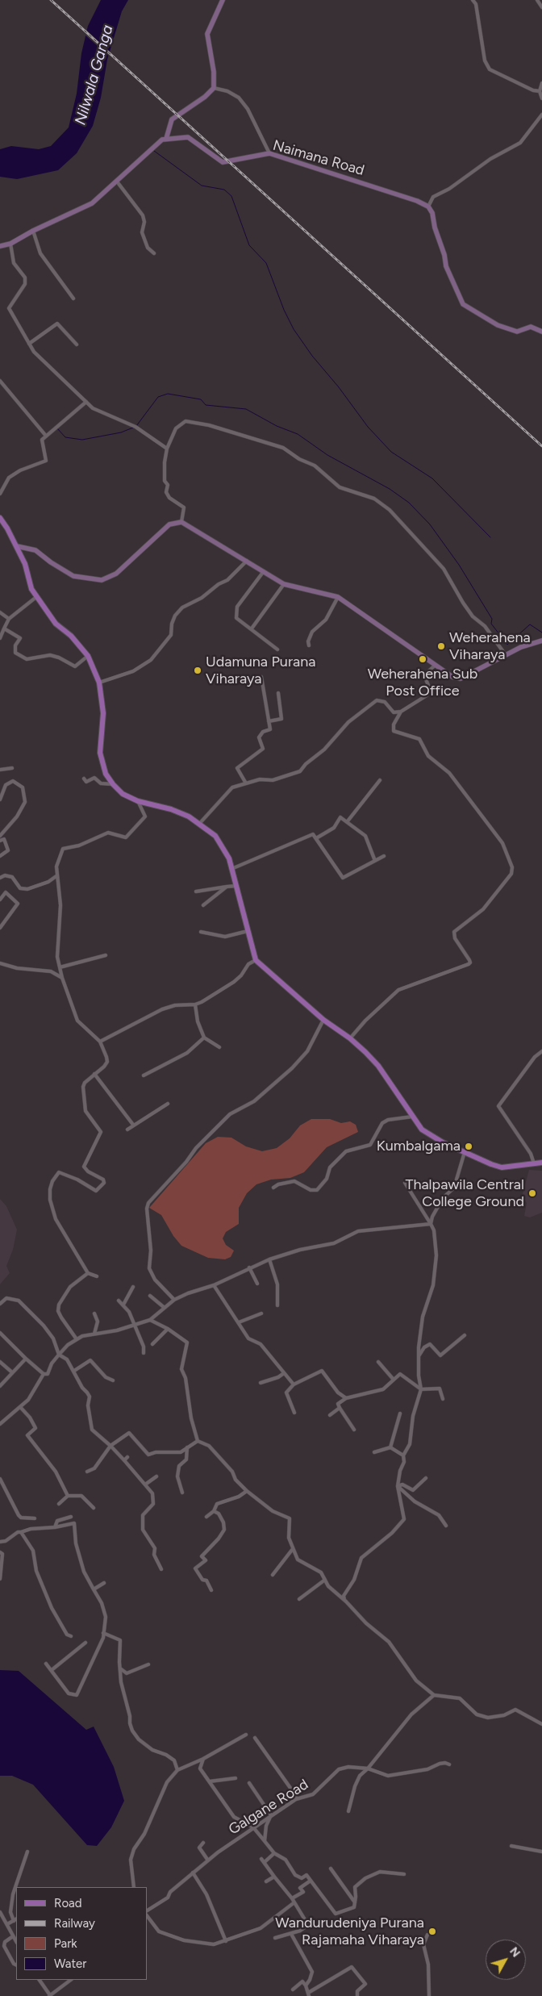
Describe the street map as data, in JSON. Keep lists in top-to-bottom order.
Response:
{
  "streets": {
    "main road": ["Naimana Road"],
    "street": ["Galgane Road"]
  },
  "water": ["Nilwala Ganga"],
  "places": [
    "Weherahena Viharaya",
    "Weherahena Sub Post Office",
    "Udamuna Purana Viharaya",
    "Kumbalgama",
    "Thalpawila Central College Ground",
    "Wandurudeniya Purana Rajamaha Viharaya"
  ],
  "legend": [
    "Road",
    "Railway",
    "Park",
    "Water"
  ],
  "north": "top right"
}
